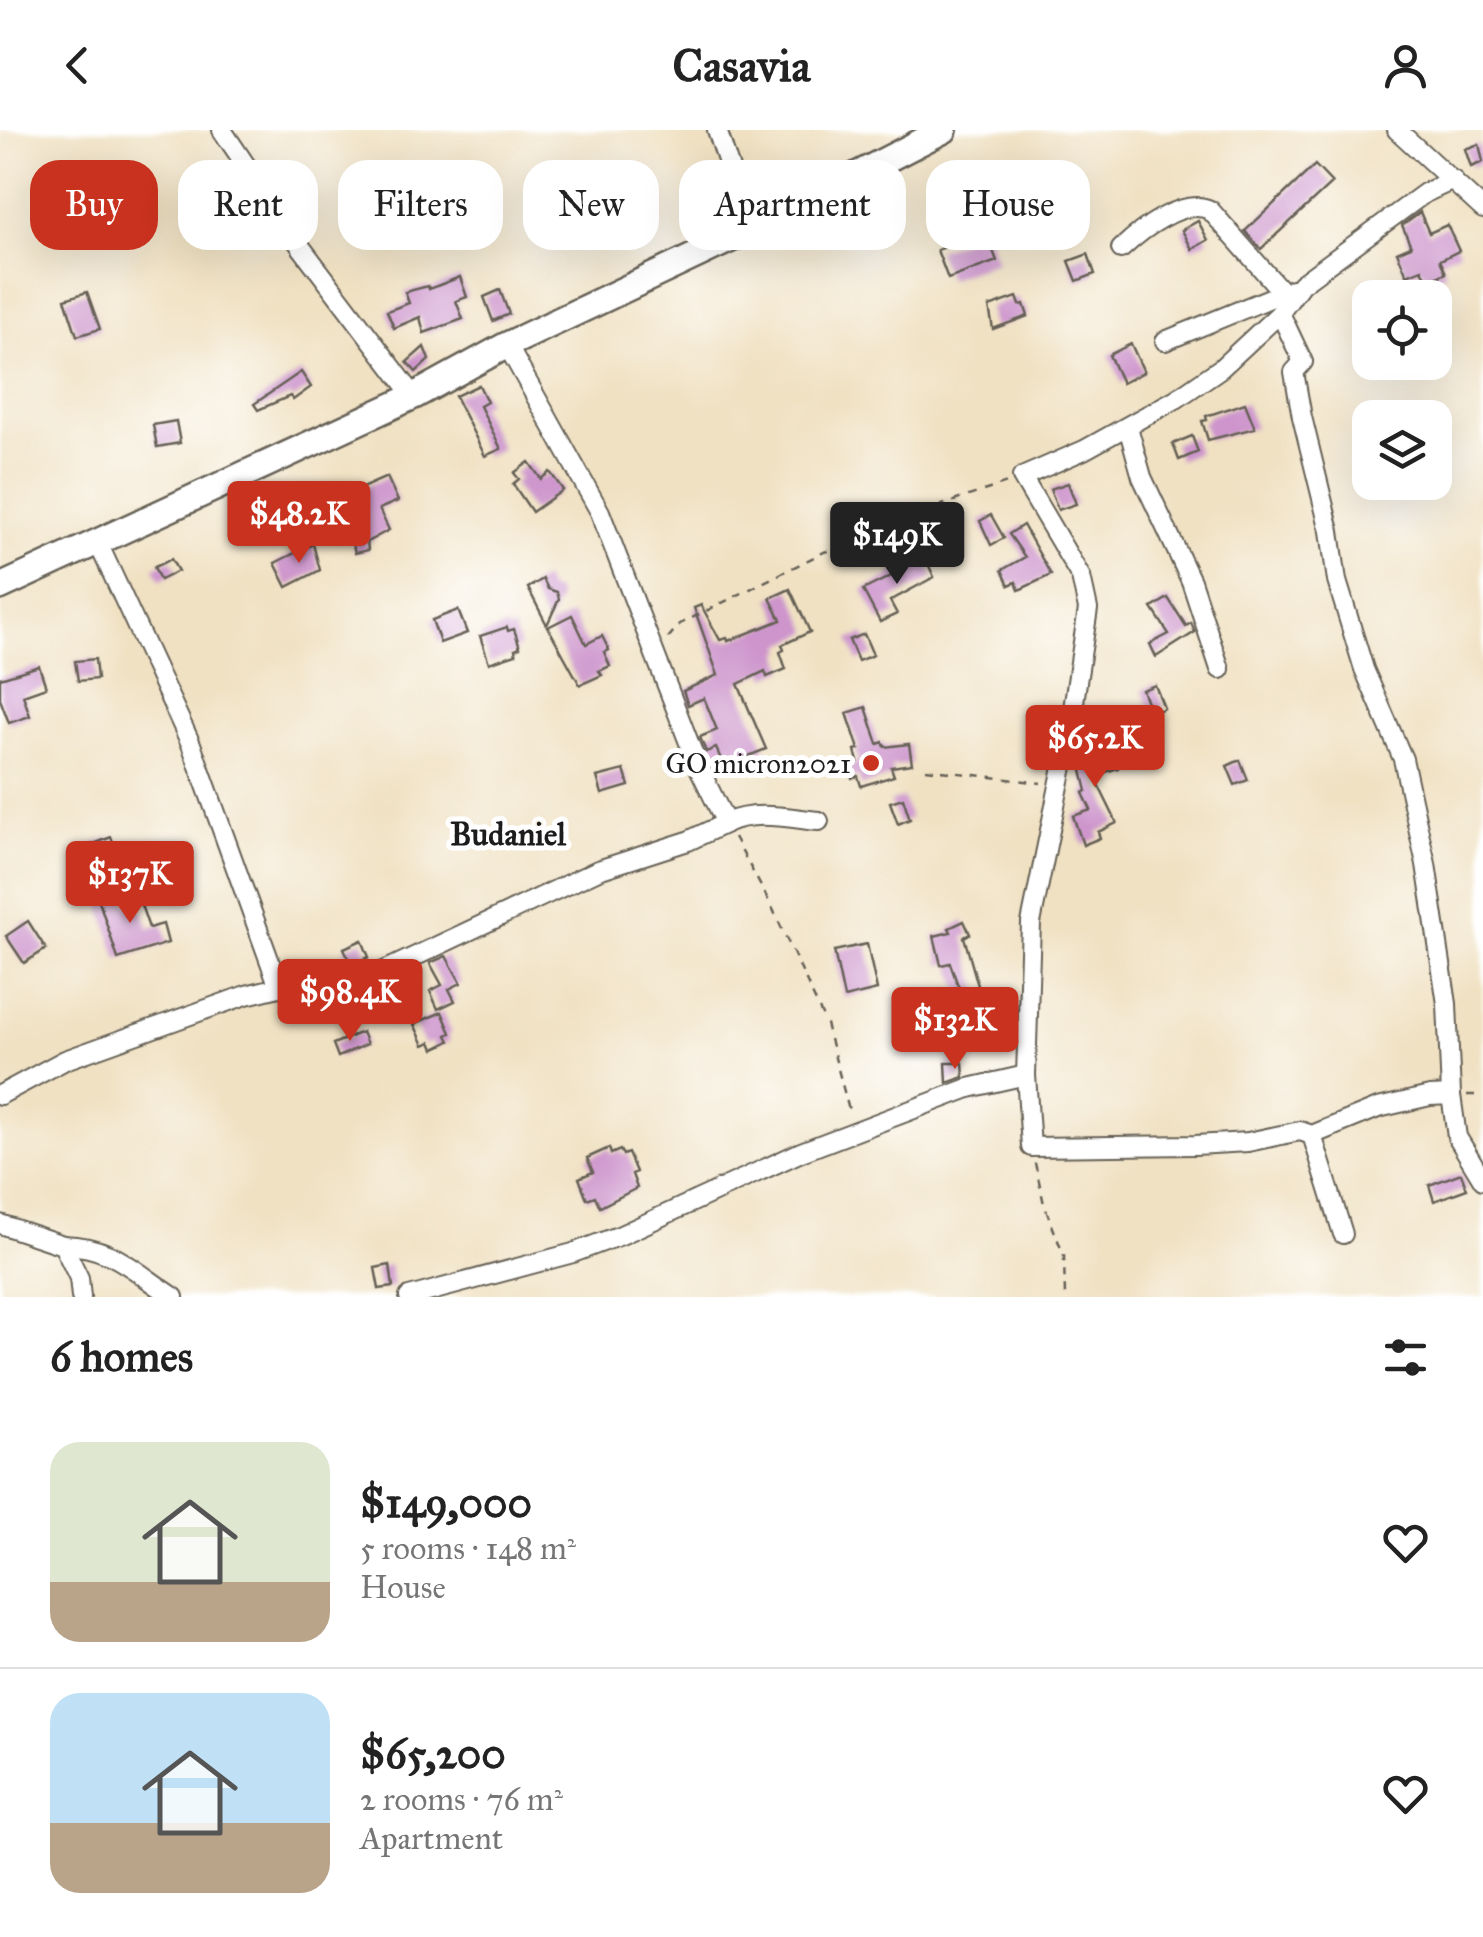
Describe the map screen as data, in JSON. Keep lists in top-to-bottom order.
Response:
{
  "districts": ["Budaniel"],
  "places": ["GO micron2021"],
  "page": {
    "header": "Casavia",
    "chip": [
      "Buy",
      "Rent",
      "Filters",
      "New",
      "Apartment",
      "House"
    ],
    "price": [
      "$48.2K",
      "$149K",
      "$65.2K",
      "$137K",
      "$98.4K",
      "$132K"
    ],
    "heading": "6 homes",
    "list": [
      {
        "name": "$149,000",
        "note": "5 rooms · 148 m² · House"
      },
      {
        "name": "$65,200",
        "note": "2 rooms · 76 m² · Apartment"
      }
    ]
  }
}
